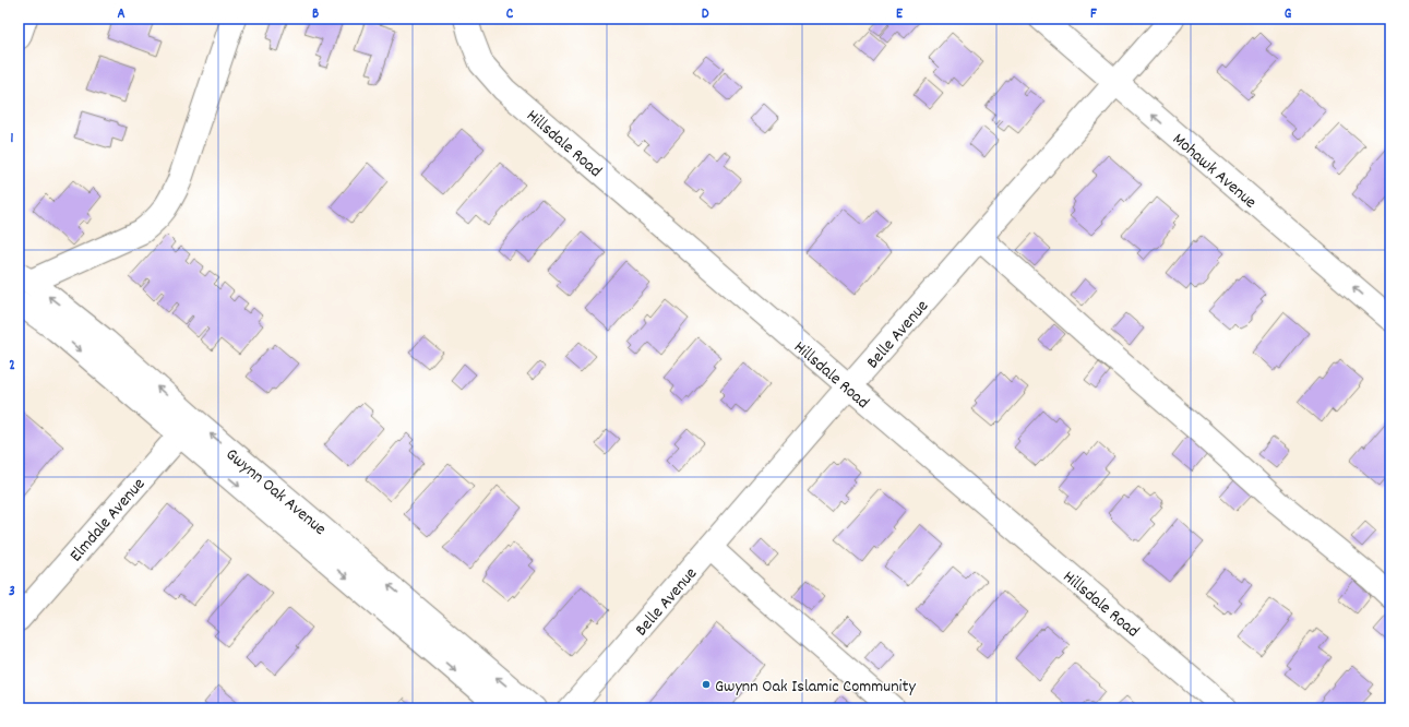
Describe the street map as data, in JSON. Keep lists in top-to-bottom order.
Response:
{
  "streets": {
    "street": [
      "Hillsdale Road",
      "Mohawk Avenue",
      "Belle Avenue",
      "Gwynn Oak Avenue",
      "Elmdale Avenue"
    ]
  },
  "crossings": [
    ["Hillsdale Road", "Belle Avenue"],
    ["Mohawk Avenue", "Belle Avenue"],
    ["Gwynn Oak Avenue", "Elmdale Avenue"]
  ],
  "places": ["Gwynn Oak Islamic Community"],
  "grid": {
    "columns": [
      "A",
      "B",
      "C",
      "D",
      "E",
      "F",
      "G"
    ],
    "rows": ["1", "2", "3"]
  }
}
